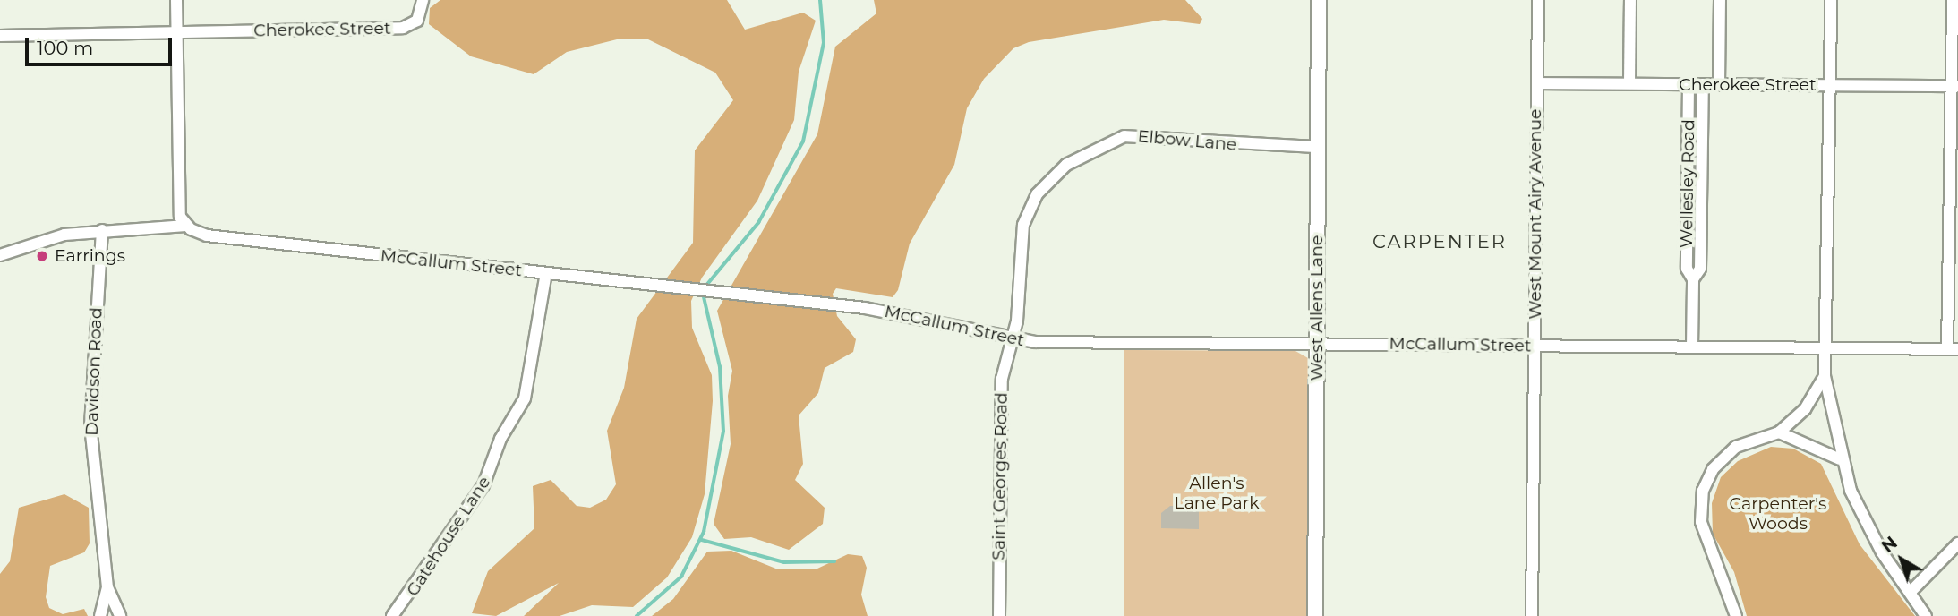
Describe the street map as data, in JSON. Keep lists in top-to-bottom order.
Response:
{
  "streets": {
    "street": [
      "Cherokee Street",
      "Elbow Lane",
      "Wellesley Road",
      "West Mount Airy Avenue",
      "McCallum Street",
      "West Allens Lane",
      "Davidson Road",
      "Saint Georges Road",
      "Gatehouse Lane"
    ]
  },
  "crossings": [
    ["Cherokee Street", "Wellesley Road"],
    ["Cherokee Street", "West Mount Airy Avenue"],
    ["Elbow Lane", "McCallum Street"],
    ["Elbow Lane", "West Allens Lane"],
    ["Elbow Lane", "Saint Georges Road"],
    ["Wellesley Road", "McCallum Street"],
    ["West Mount Airy Avenue", "McCallum Street"],
    ["McCallum Street", "West Allens Lane"],
    ["McCallum Street", "Davidson Road"],
    ["McCallum Street", "Saint Georges Road"],
    ["McCallum Street", "Gatehouse Lane"]
  ],
  "districts": ["CARPENTER"],
  "parks": ["Allen's Lane Park", "Carpenter's Woods"],
  "places": ["Earrings"],
  "scale_bar": "100 m",
  "north": "top left"
}
